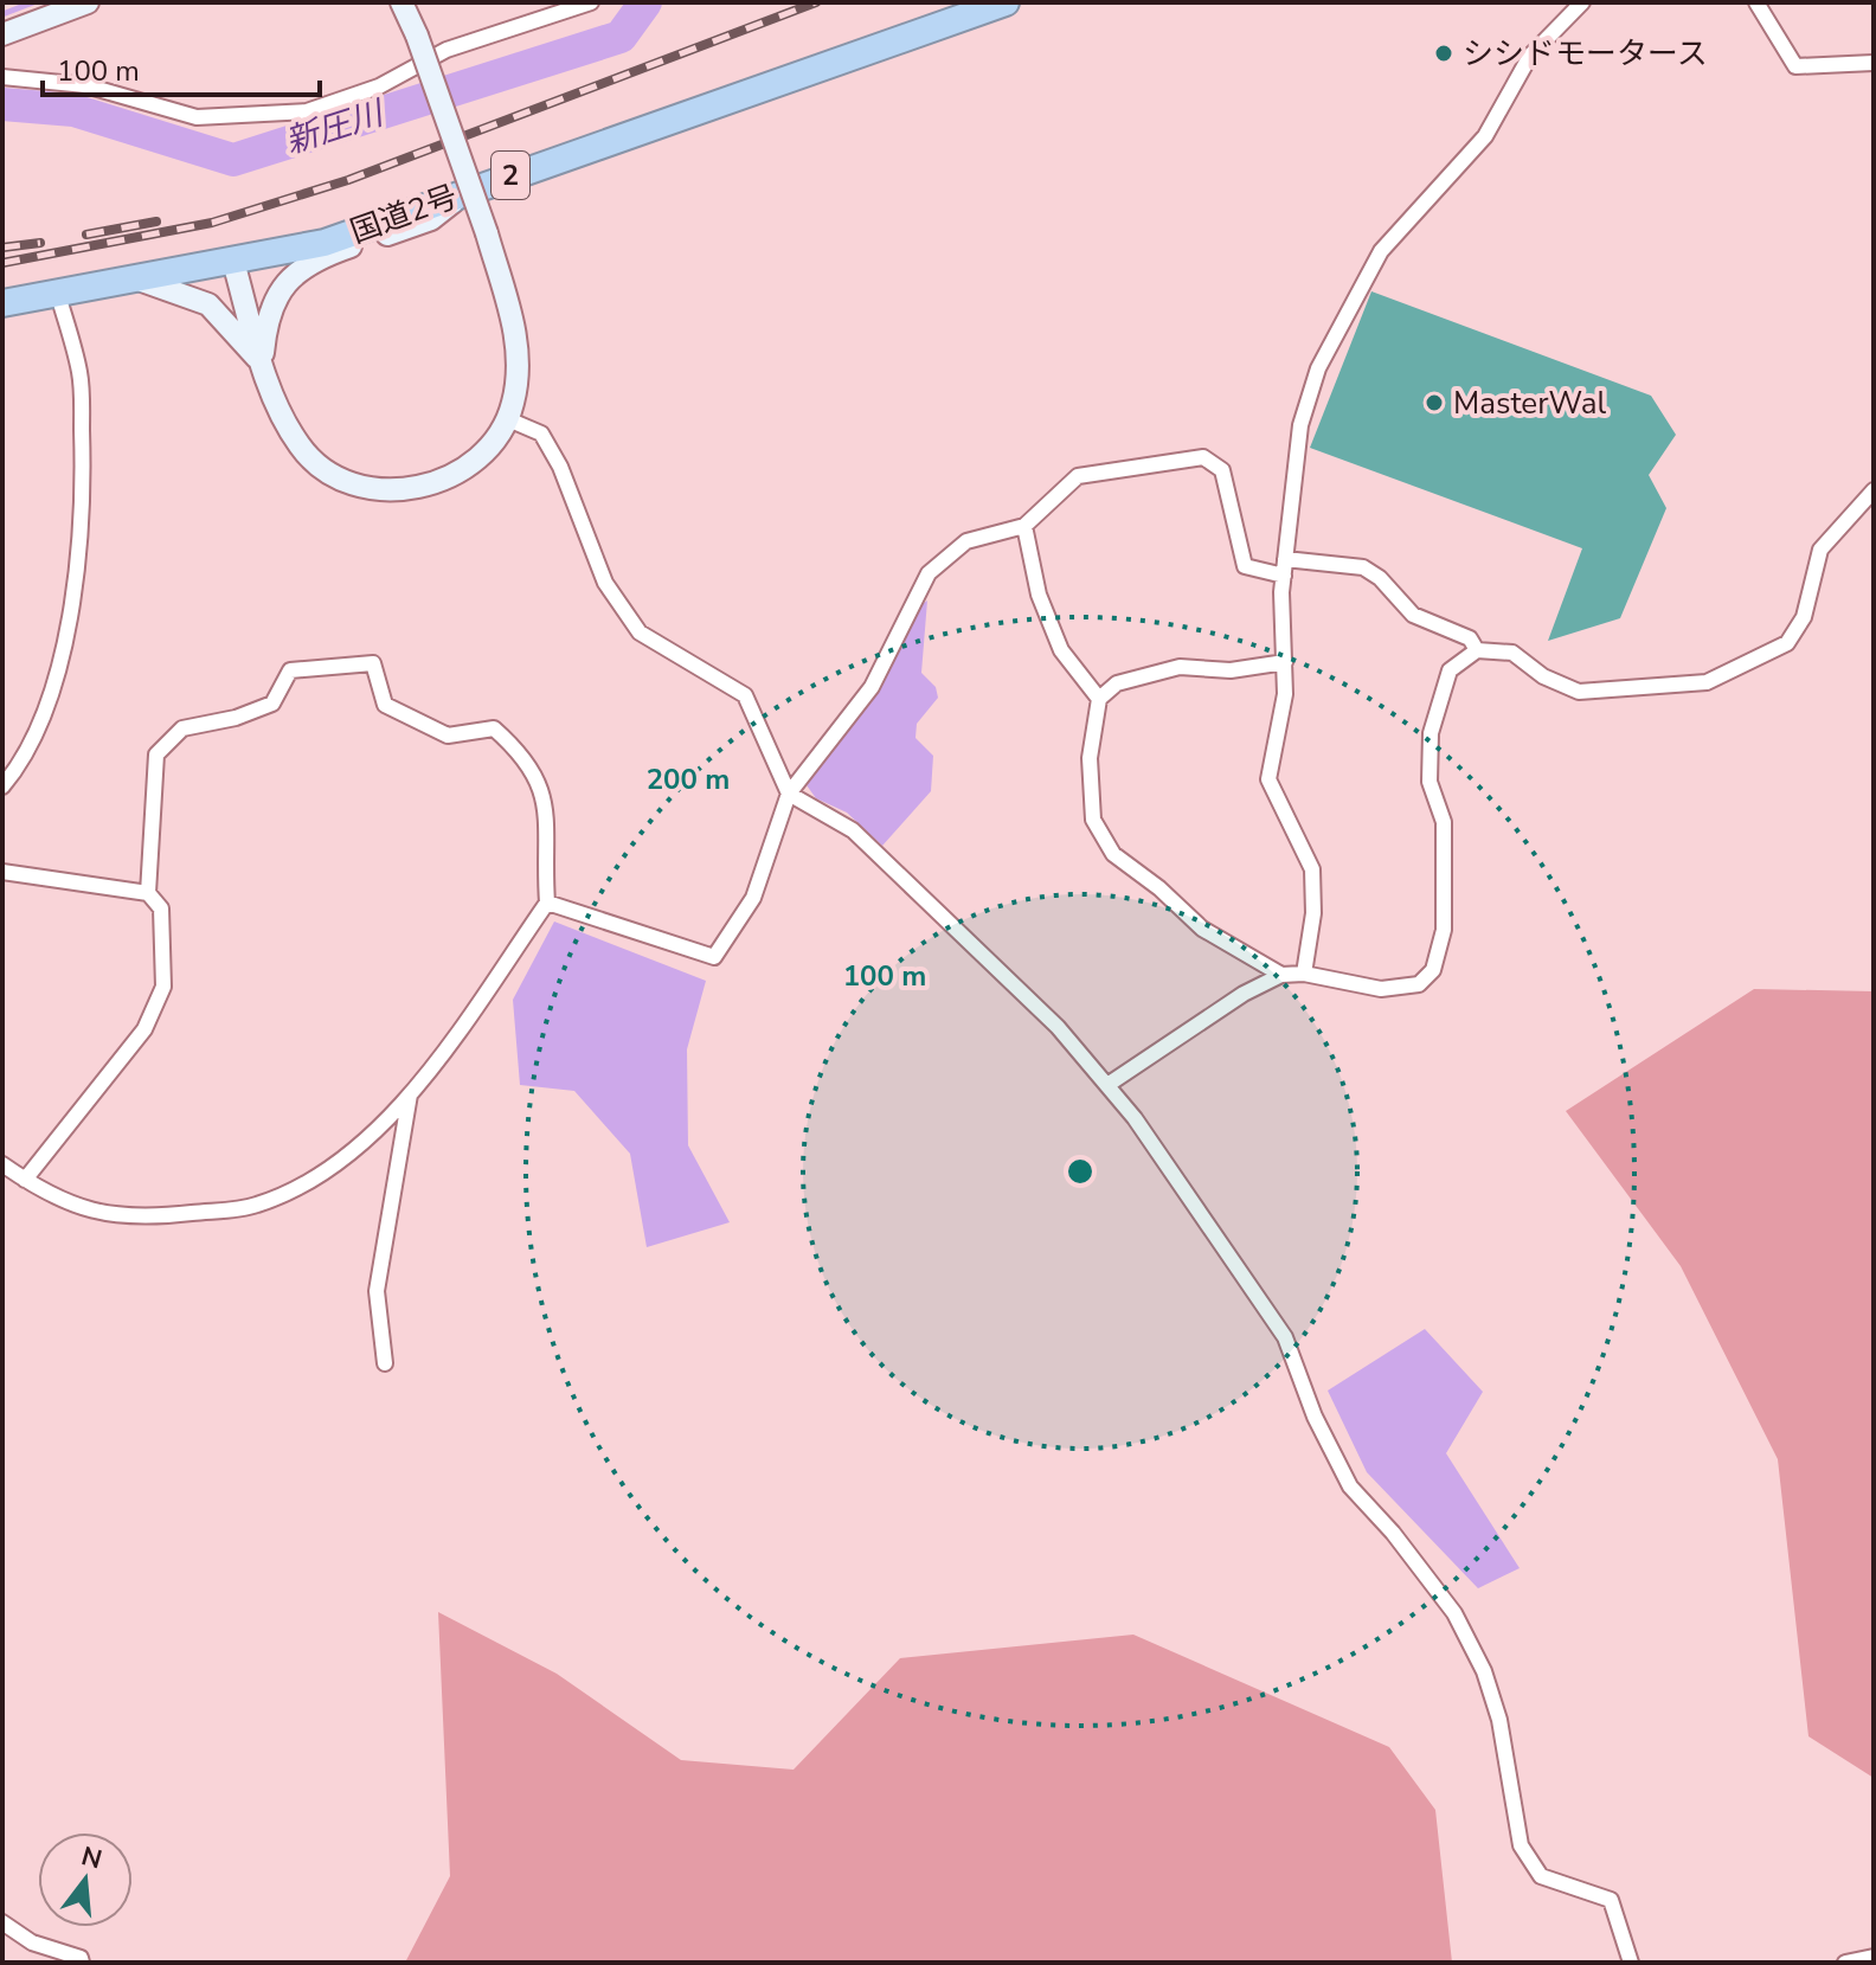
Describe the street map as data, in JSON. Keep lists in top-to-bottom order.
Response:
{
  "streets": {
    "highway": ["2", "国道2号"]
  },
  "water": ["新圧川"],
  "places": ["シシドモータース", "MasterWal"],
  "scale_bar": "100 m",
  "north": "top",
  "rings": ["200 m", "100 m"]
}
